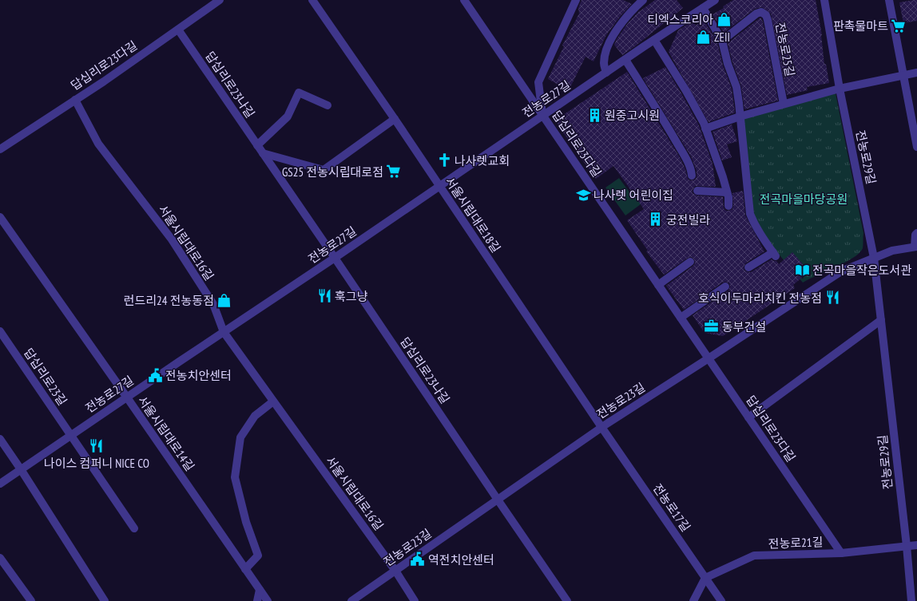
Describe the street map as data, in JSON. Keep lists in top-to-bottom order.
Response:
{
  "streets": {
    "street": [
      "전농로25길",
      "답십리로23다길",
      "답십리로23나길",
      "전농로27길",
      "전농로29길",
      "서울시립대로18길",
      "서울시립대로16길",
      "답십리로23길",
      "전농로23길",
      "서울시립대로14길",
      "전농로17길",
      "전농로21길"
    ]
  },
  "crossings": [
    ["답십리로23다길", "답십리로23나길"],
    ["답십리로23다길", "전농로27길"],
    ["답십리로23다길", "서울시립대로16길"],
    ["답십리로23다길", "전농로23길"],
    ["답십리로23다길", "전농로21길"],
    ["답십리로23나길", "전농로27길"],
    ["답십리로23나길", "전농로23길"],
    ["전농로27길", "서울시립대로18길"],
    ["전농로27길", "서울시립대로16길"],
    ["전농로27길", "답십리로23길"],
    ["전농로27길", "서울시립대로14길"],
    ["전농로29길", "전농로23길"],
    ["전농로29길", "전농로21길"],
    ["서울시립대로18길", "전농로23길"],
    ["서울시립대로18길", "전농로17길"],
    ["서울시립대로16길", "전농로23길"],
    ["전농로23길", "전농로17길"],
    ["전농로17길", "전농로21길"]
  ],
  "parks": ["전곡마을마당공원"],
  "places": {
    "shop": ["티엑스코리아", "ZEII", "런드리24 전농동점"],
    "supermarket": ["판촉물마트", "GS25 전농시립대로점"],
    "building": ["원중고시원", "궁전빌라"],
    "church": ["나사렛교회"],
    "school or university": ["나사렛 어린이집"],
    "library": ["전곡마을작은도서관"],
    "restaurant": ["훅그냥", "호식이두마리치킨 전농점", "나이스 컴퍼니 NICE CO"],
    "office": ["동부건설"],
    "public building": ["전농치안센터", "역전치안센터"]
  }
}
